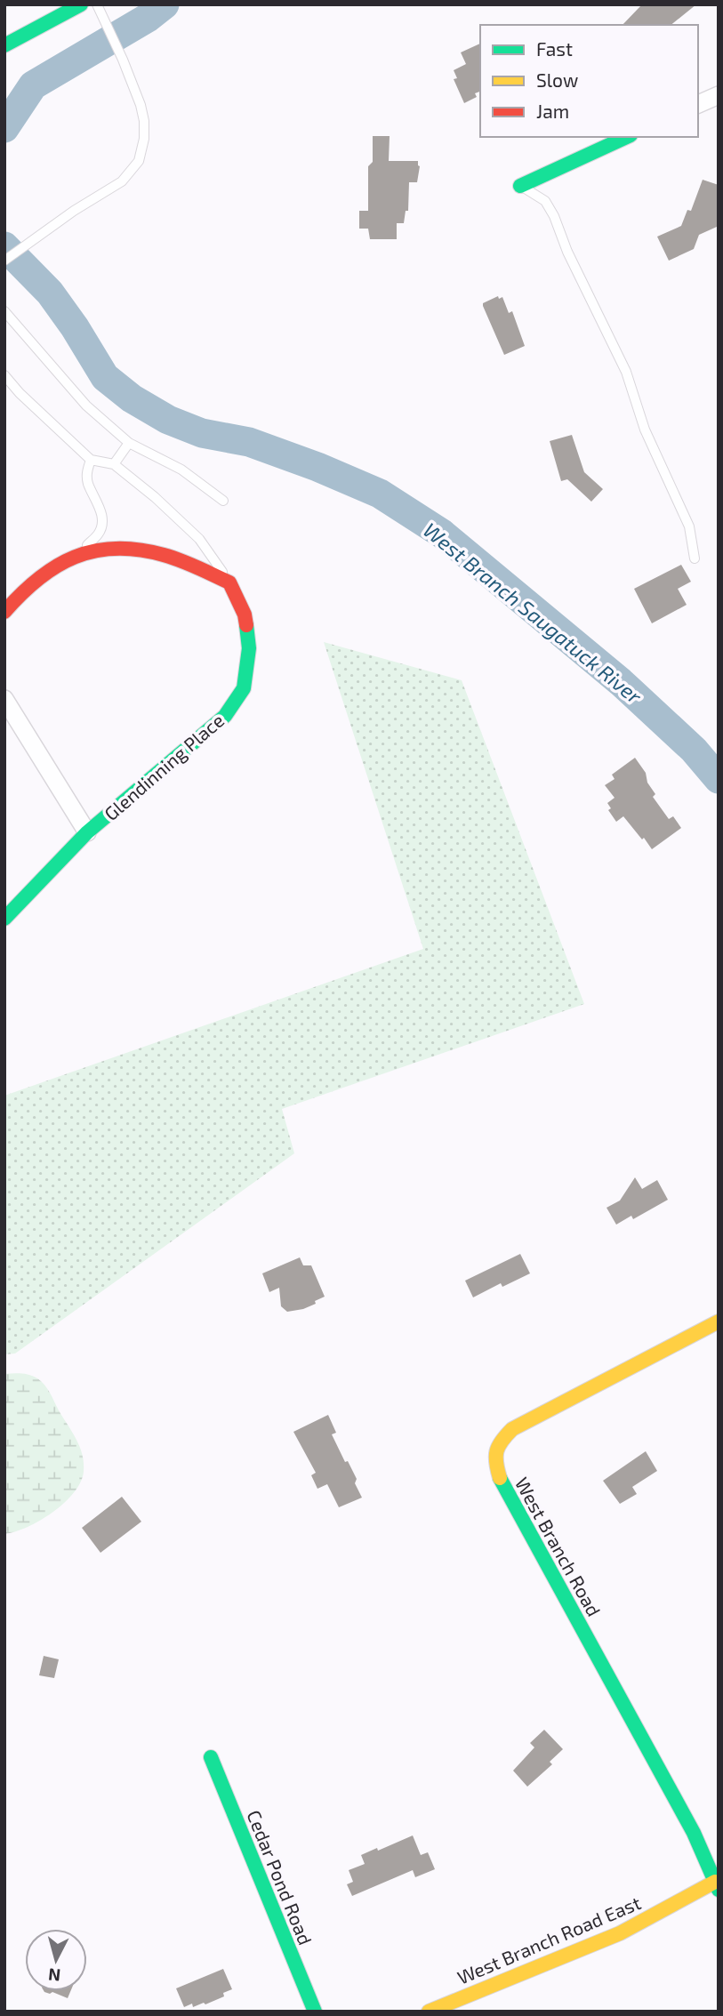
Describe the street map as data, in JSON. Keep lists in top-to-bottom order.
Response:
{
  "streets": {
    "street": [
      "Glendinning Place",
      "West Branch Road",
      "Cedar Pond Road",
      "West Branch Road East"
    ]
  },
  "crossings": [
    ["West Branch Road", "West Branch Road East"]
  ],
  "water": ["West Branch Saugatuck River"],
  "legend": ["Fast", "Slow", "Jam"],
  "north": "bottom"
}
